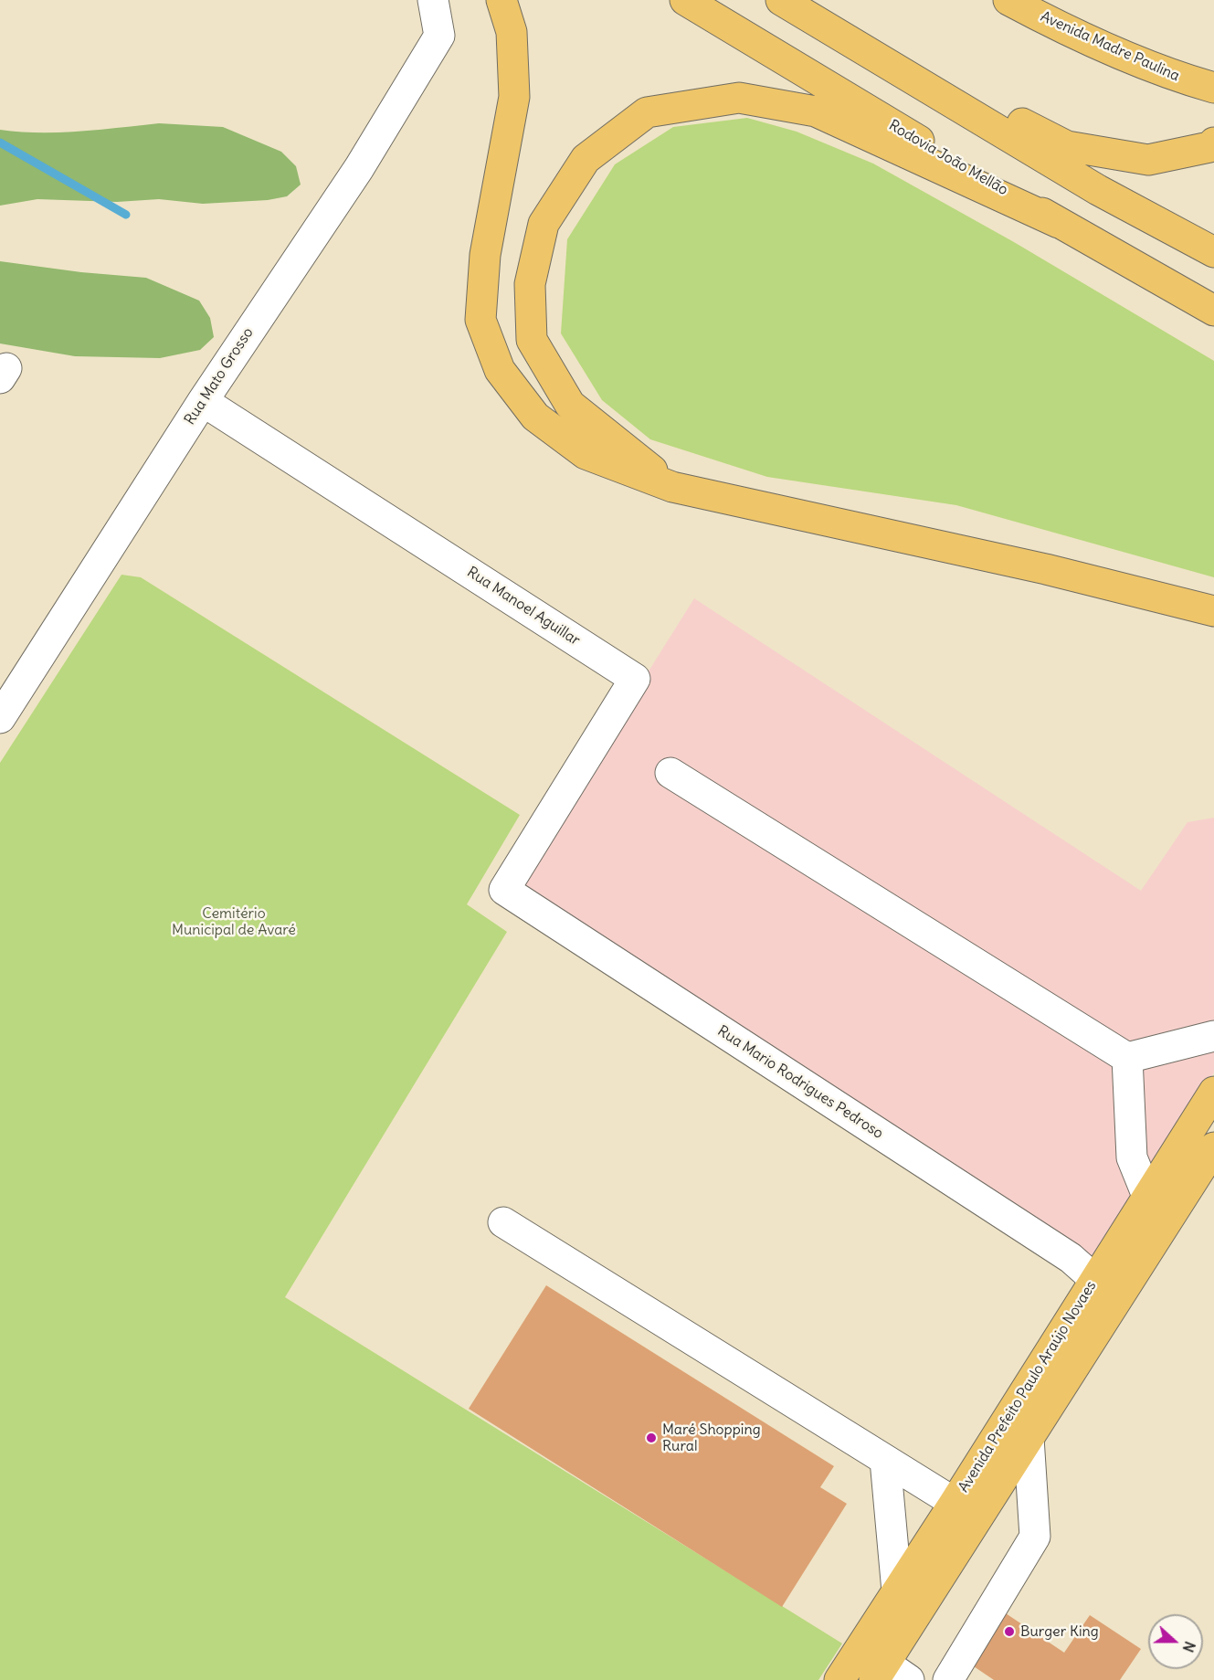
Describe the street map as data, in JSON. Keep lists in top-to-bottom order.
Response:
{
  "streets": {
    "main road": ["Avenida Madre Paulina", "Rodovia João Mellão", "Avenida Prefeito Paulo Araújo Novaes"],
    "street": ["Rua Mato Grosso", "Rua Manoel Aguillar", "Rua Mario Rodrigues Pedroso"]
  },
  "crossings": [
    ["Rua Mato Grosso", "Rua Manoel Aguillar"],
    ["Rua Manoel Aguillar", "Rua Mario Rodrigues Pedroso"],
    ["Rua Mario Rodrigues Pedroso", "Avenida Prefeito Paulo Araújo Novaes"]
  ],
  "parks": ["Cemitério Municipal de Avaré"],
  "places": ["Maré Shopping Rural", "Burger King"],
  "north": "right"
}
